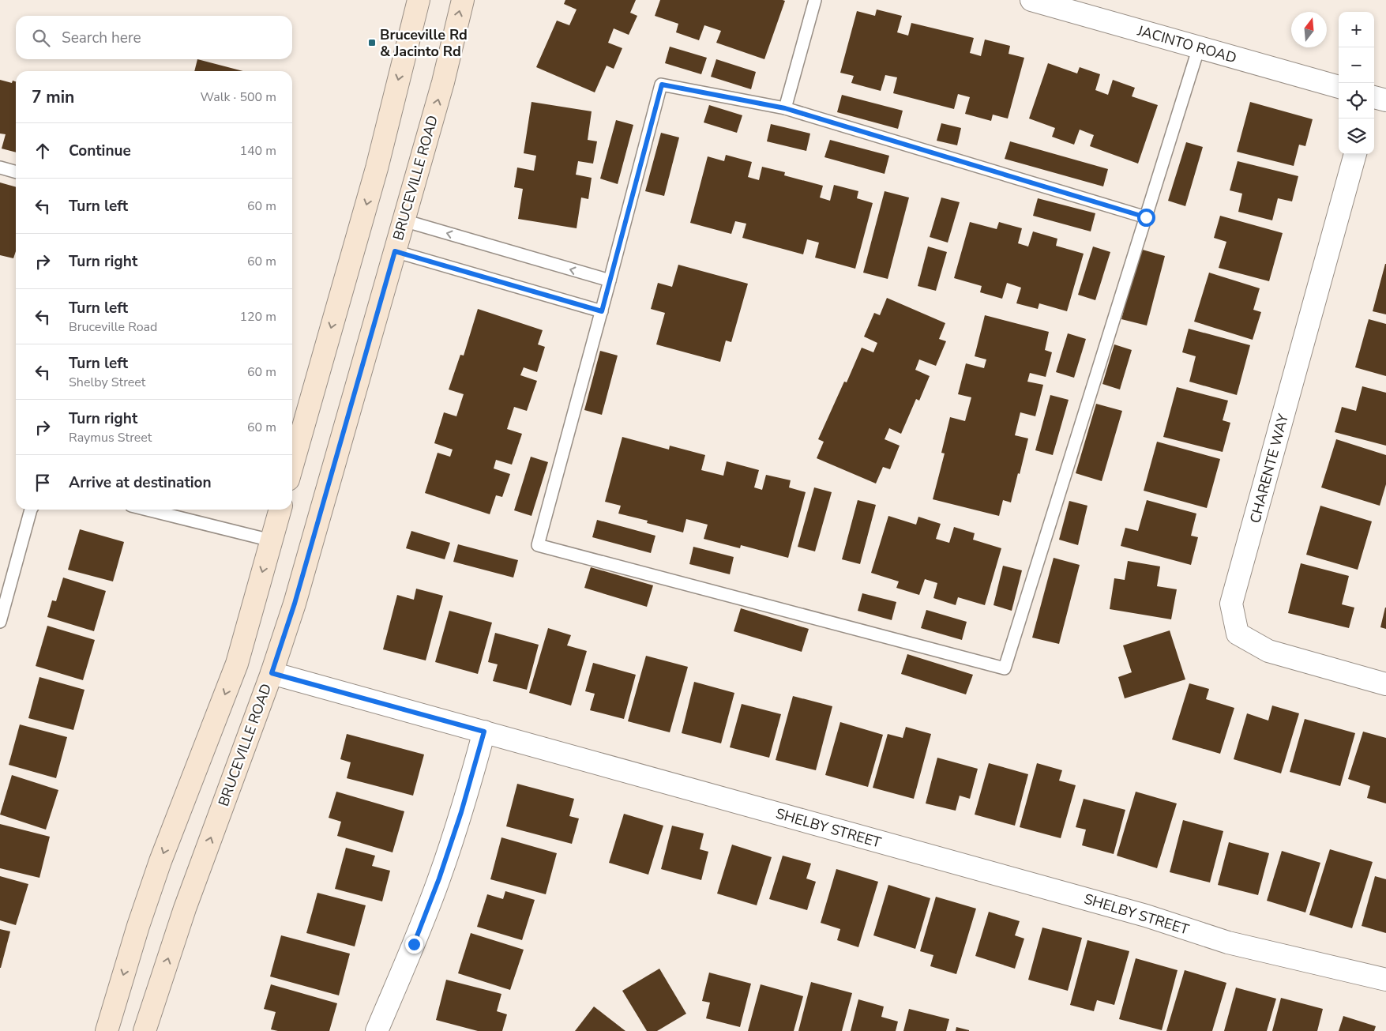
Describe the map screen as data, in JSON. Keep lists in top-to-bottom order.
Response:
{
  "streets": {
    "main road": ["BRUCEVILLE ROAD"],
    "street": ["JACINTO ROAD", "CHARENTE WAY", "SHELBY STREET"]
  },
  "crossings": [
    ["BRUCEVILLE ROAD", "SHELBY STREET"]
  ],
  "places": {
    "transit": ["Bruceville Rd & Jacinto Rd"]
  },
  "north": "top",
  "page": {
    "map_buttons": ["+", "−"],
    "search": "Search here",
    "heading": ["7 min", "Walk · 500 m"],
    "list": [
      ["Continue", "140 m"],
      ["Turn left", "60 m"],
      ["Turn right", "60 m"],
      ["Turn left", "Bruceville Road", "120 m"],
      ["Turn left", "Shelby Street", "60 m"],
      ["Turn right", "Raymus Street", "60 m"],
      "Arrive at destination"
    ]
  }
}
